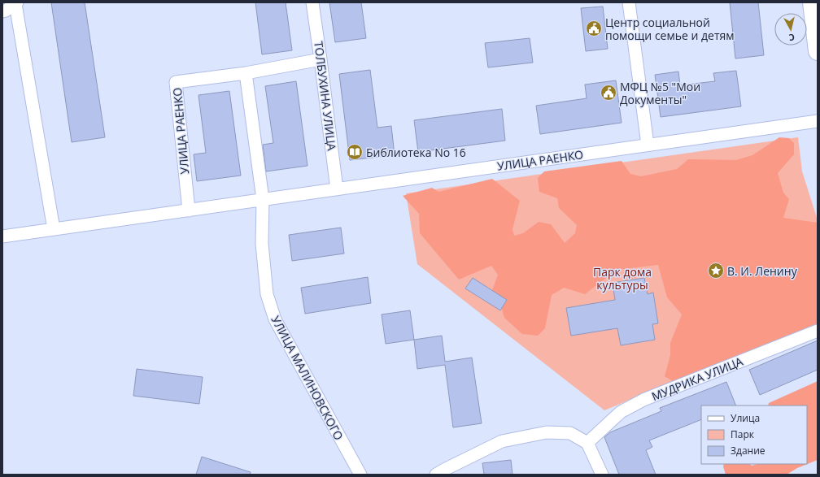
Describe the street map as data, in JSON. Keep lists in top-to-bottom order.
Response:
{
  "streets": {
    "street": [
      "ТОЛБУХИНА УЛИЦА",
      "УЛИЦА РАЕНКО",
      "УЛИЦА МАЛИНОВСКОГО",
      "МУДРИКА УЛИЦА"
    ]
  },
  "crossings": [
    ["ТОЛБУХИНА УЛИЦА", "УЛИЦА РАЕНКО"],
    ["УЛИЦА РАЕНКО", "УЛИЦА МАЛИНОВСКОГО"]
  ],
  "parks": ["Парк дома культуры"],
  "places": {
    "public building": ["Центр социальной помощи семье и детям", "МФЦ №5 \"Мои Документы\""],
    "library": ["Библиотека No 16"],
    "place": ["В. И. Ленину"]
  },
  "legend": ["Улица", "Парк", "Здание"],
  "north": "bottom"
}
